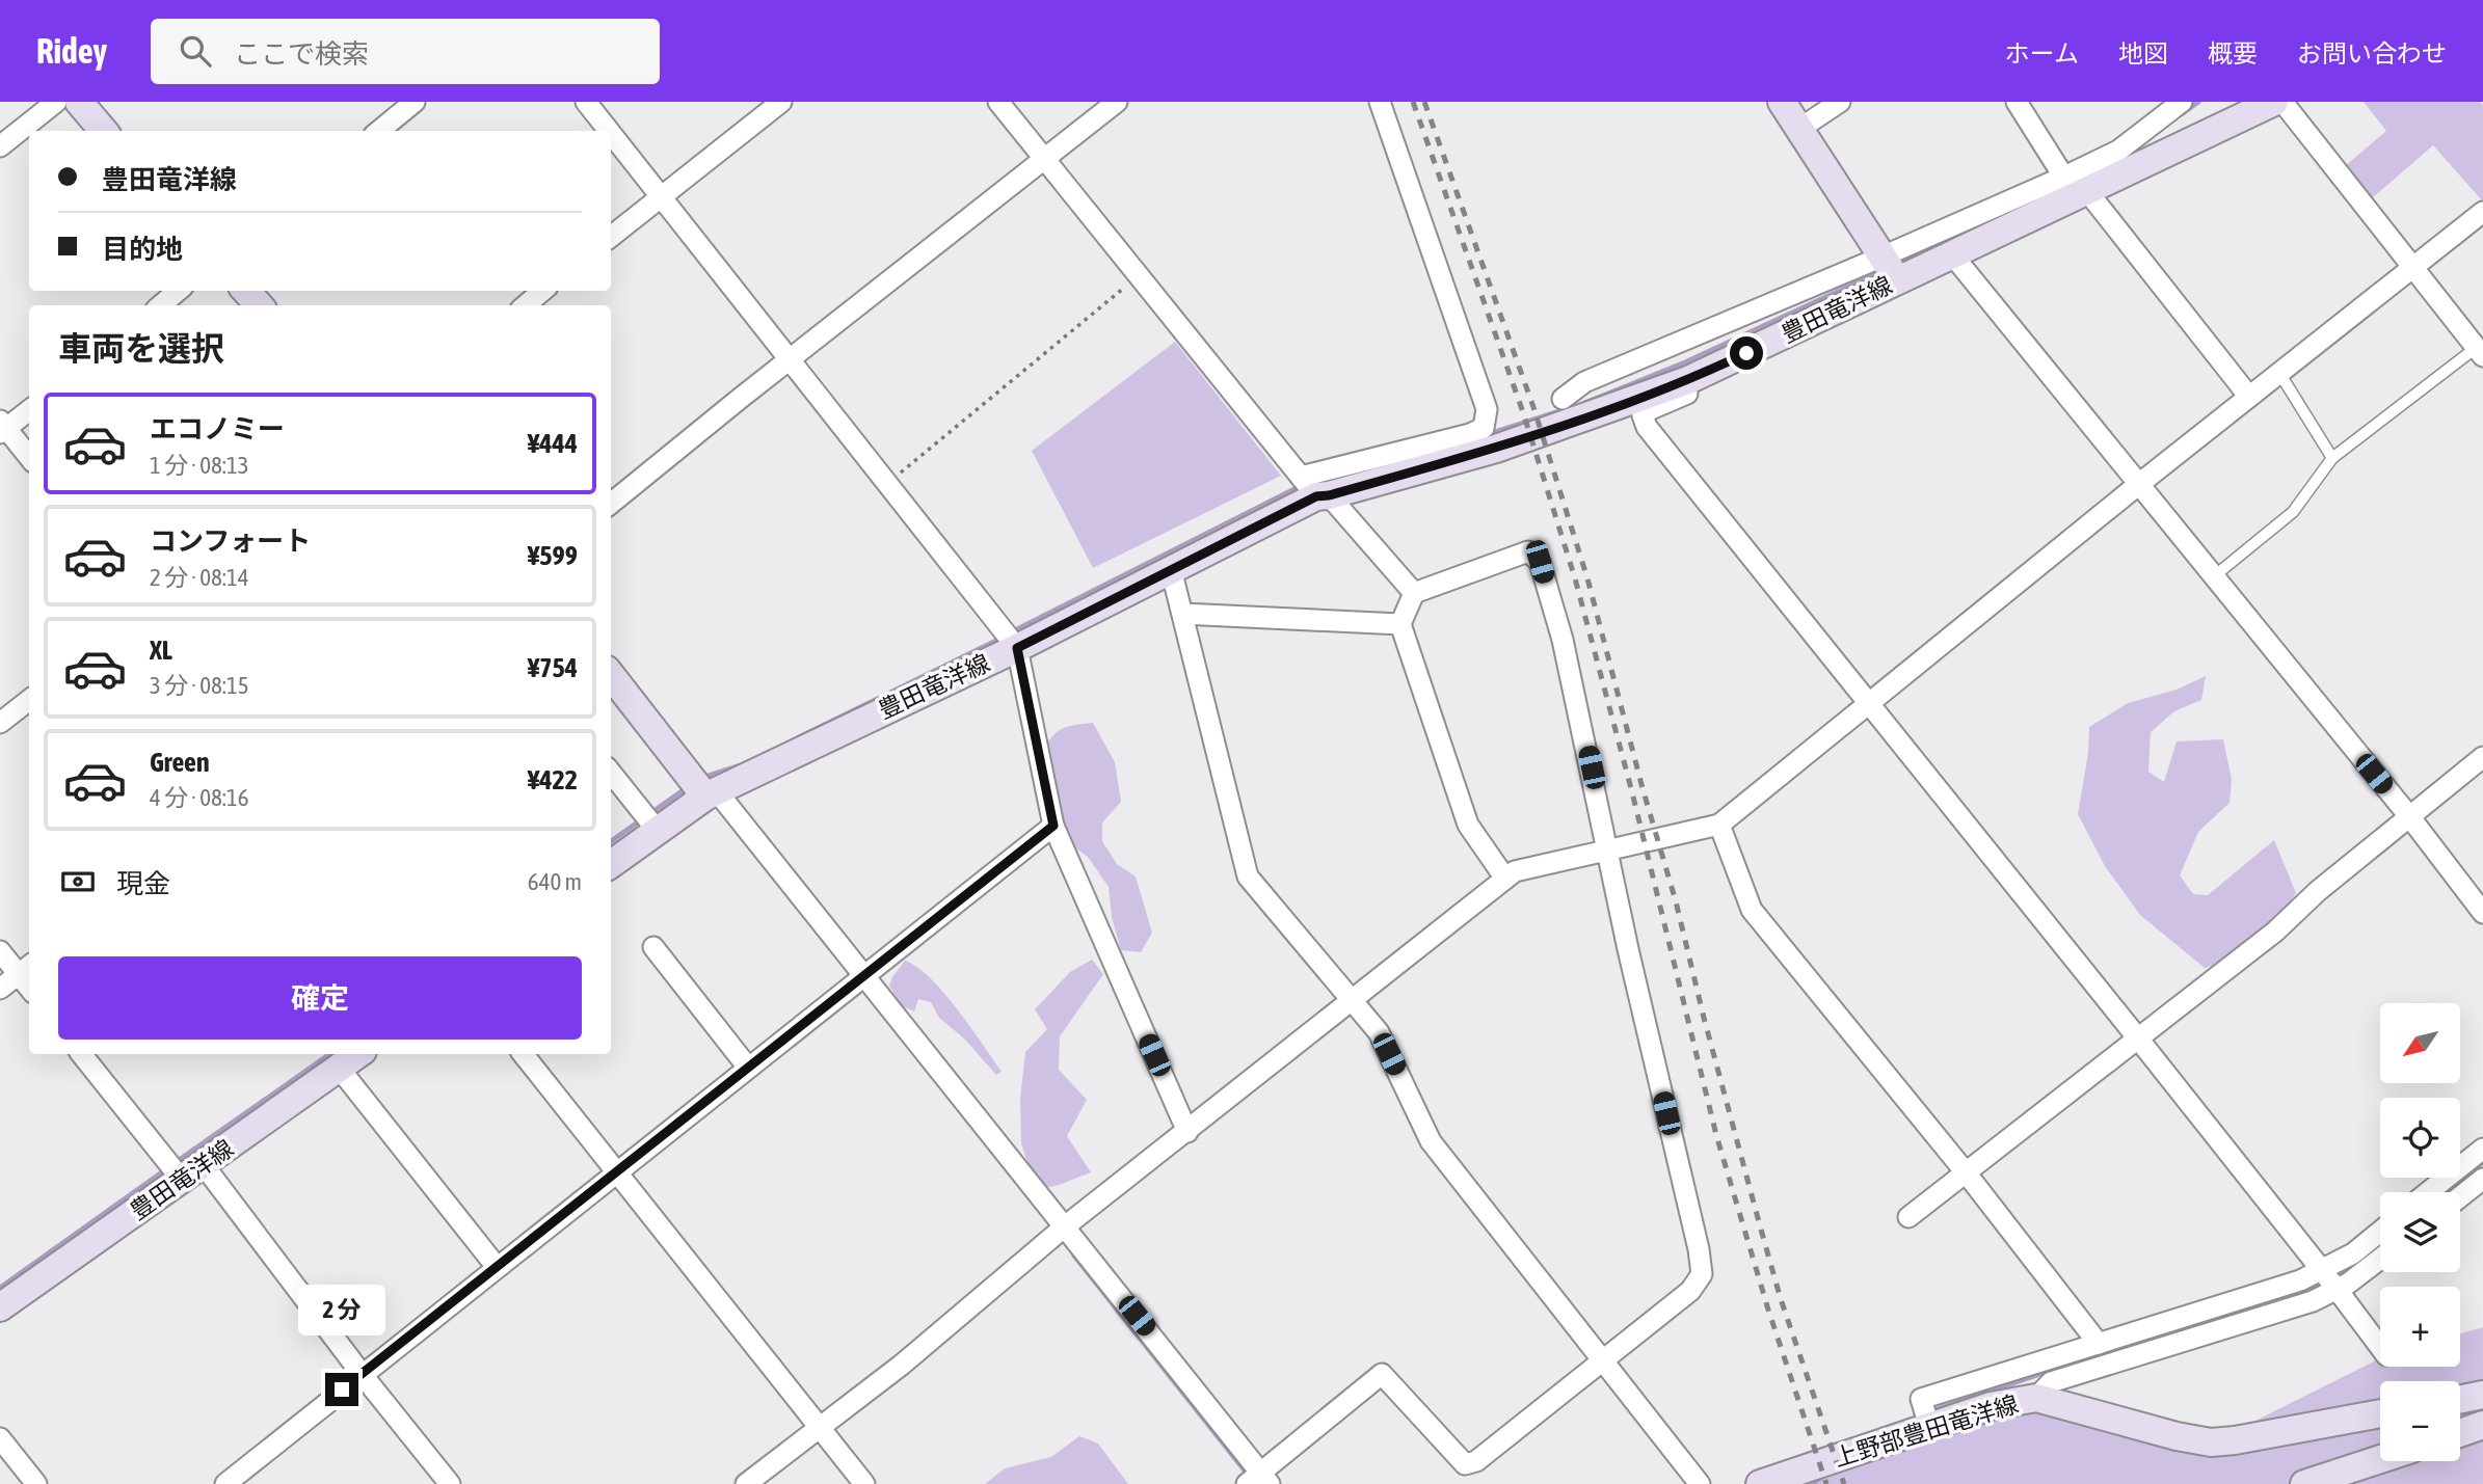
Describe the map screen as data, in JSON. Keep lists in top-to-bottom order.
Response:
{
  "streets": {
    "main road": ["豊田竜洋線", "上野部豊田竜洋線"]
  },
  "north": "bottom left",
  "page": {
    "header": "Ridey",
    "search": "ここで検索",
    "nav": [
      "ホーム",
      "地図",
      "概要",
      "お問い合わせ"
    ],
    "banner": ["豊田竜洋線", "目的地"],
    "heading": "車両を選択",
    "list": [
      {
        "name": "エコノミー",
        "note": "1 分 · 08:13",
        "value": "¥444"
      },
      {
        "name": "コンフォート",
        "note": "2 分 · 08:14",
        "value": "¥599"
      },
      {
        "name": "XL",
        "note": "3 分 · 08:15",
        "value": "¥754"
      },
      {
        "name": "Green",
        "note": "4 分 · 08:16",
        "value": "¥422"
      }
    ],
    "pay": ["現金", "640 m"],
    "buttons": "確定",
    "map_buttons": ["+", "−"],
    "bubble": "2 分"
  }
}
